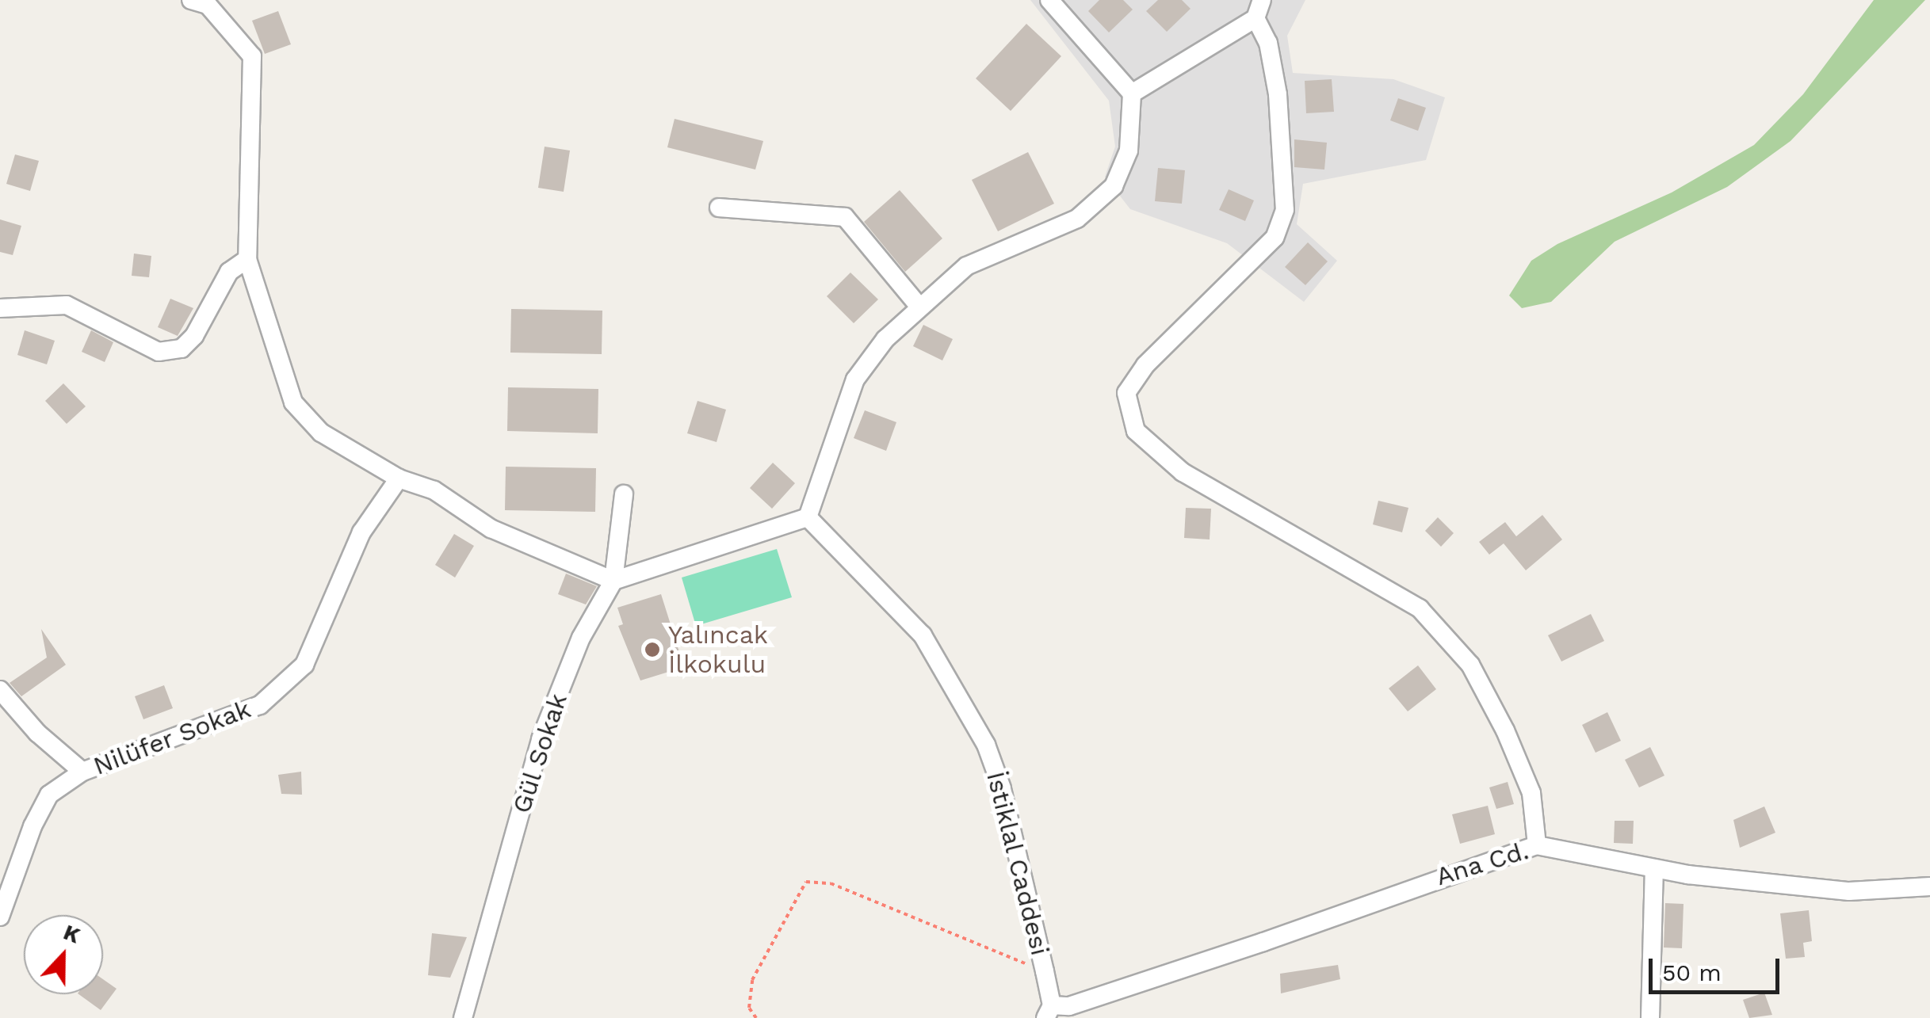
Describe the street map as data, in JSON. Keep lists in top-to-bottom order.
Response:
{
  "streets": {
    "street": [
      "Nilüfer Sokak",
      "Gül Sokak",
      "İstiklal Caddesi",
      "Ana Cd."
    ]
  },
  "crossings": [
    ["İstiklal Caddesi", "Ana Cd."]
  ],
  "places": ["Yalıncak İlkokulu"],
  "scale_bar": "50 m",
  "north": "top"
}
